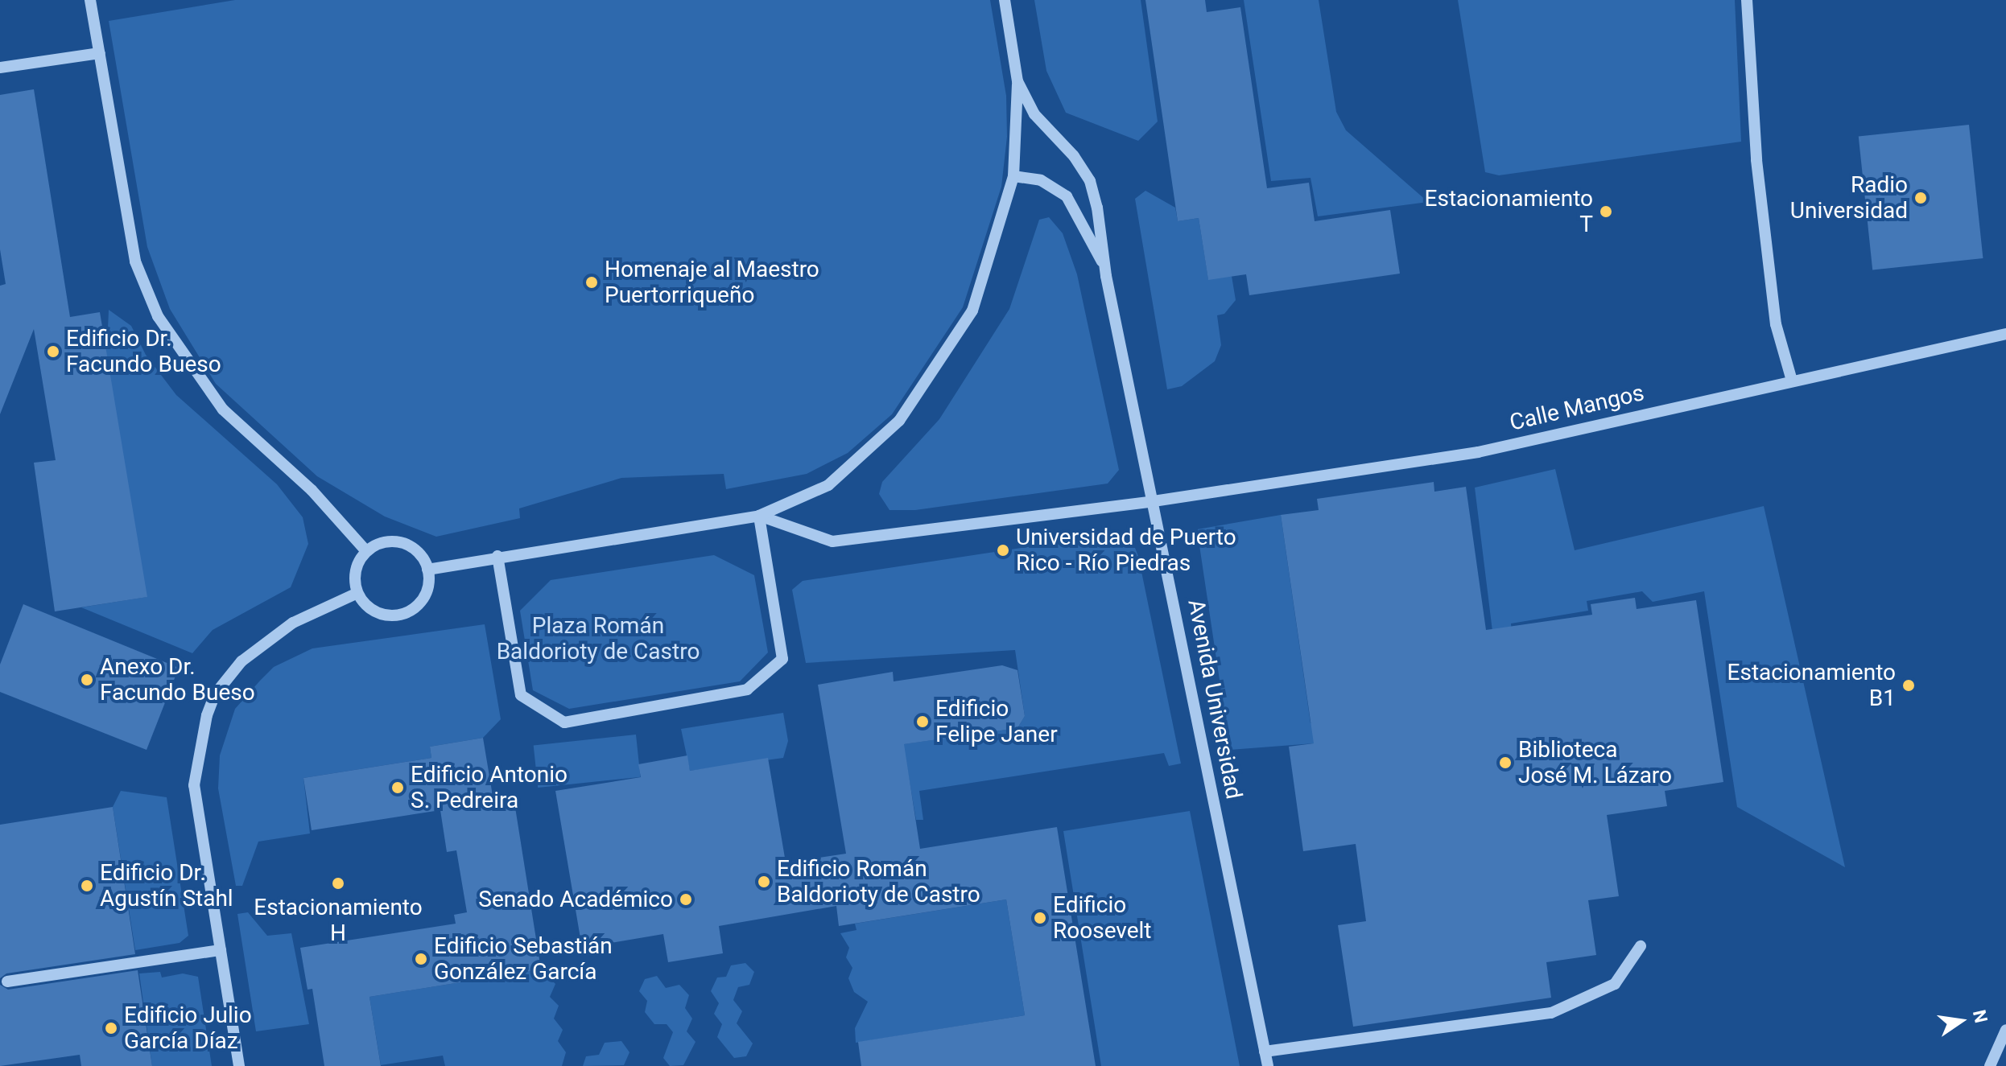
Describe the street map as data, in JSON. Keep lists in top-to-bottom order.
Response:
{
  "streets": {
    "street": ["Calle Mangos", "Avenida Universidad"]
  },
  "crossings": [
    ["Calle Mangos", "Avenida Universidad"]
  ],
  "parks": ["Plaza Román Baldorioty de Castro"],
  "places": [
    "Radio Universidad",
    "Estacionamiento T",
    "Homenaje al Maestro Puertorriqueño",
    "Edificio Dr. Facundo Bueso",
    "Universidad de Puerto Rico - Río Piedras",
    "Anexo Dr. Facundo Bueso",
    "Estacionamiento B1",
    "Edificio Felipe Janer",
    "Biblioteca José M. Lázaro",
    "Edificio Antonio S. Pedreira",
    "Edificio Román Baldorioty de Castro",
    "Estacionamiento H",
    "Edificio Dr. Agustín Stahl",
    "Senado Académico",
    "Edificio Roosevelt",
    "Edificio Sebastián González García",
    "Edificio Julio García Díaz"
  ],
  "north": "right"
}
